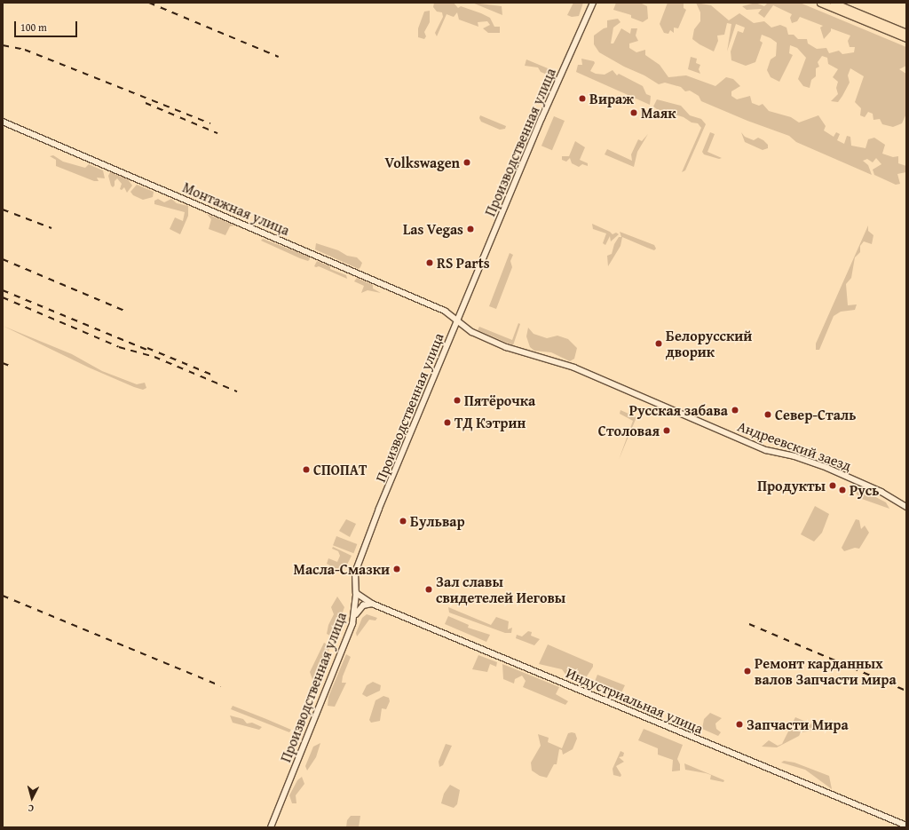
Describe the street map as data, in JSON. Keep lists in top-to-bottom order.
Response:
{
  "streets": {
    "main road": ["Производственная улица", "Индустриальная улица"],
    "street": ["Монтажная улица", "Андреевский заезд"]
  },
  "crossings": [
    ["Производственная улица", "Монтажная улица"],
    ["Производственная улица", "Андреевский заезд"],
    ["Производственная улица", "Индустриальная улица"],
    ["Монтажная улица", "Андреевский заезд"]
  ],
  "places": [
    "Вираж",
    "Маяк",
    "Volkswagen",
    "Las Vegas",
    "RS Parts",
    "Белорусский дворик",
    "Пятёрочка",
    "Русская забава",
    "Север-Сталь",
    "ТД Кэтрин",
    "Столовая",
    "СПОПАТ",
    "Продукты",
    "Русь",
    "Бульвар",
    "Масла-Смазки",
    "Зал славы свидетелей Иеговы",
    "Ремонт карданных валов Запчасти мира",
    "Запчасти Мира"
  ],
  "scale_bar": "100 m",
  "north": "bottom"
}
